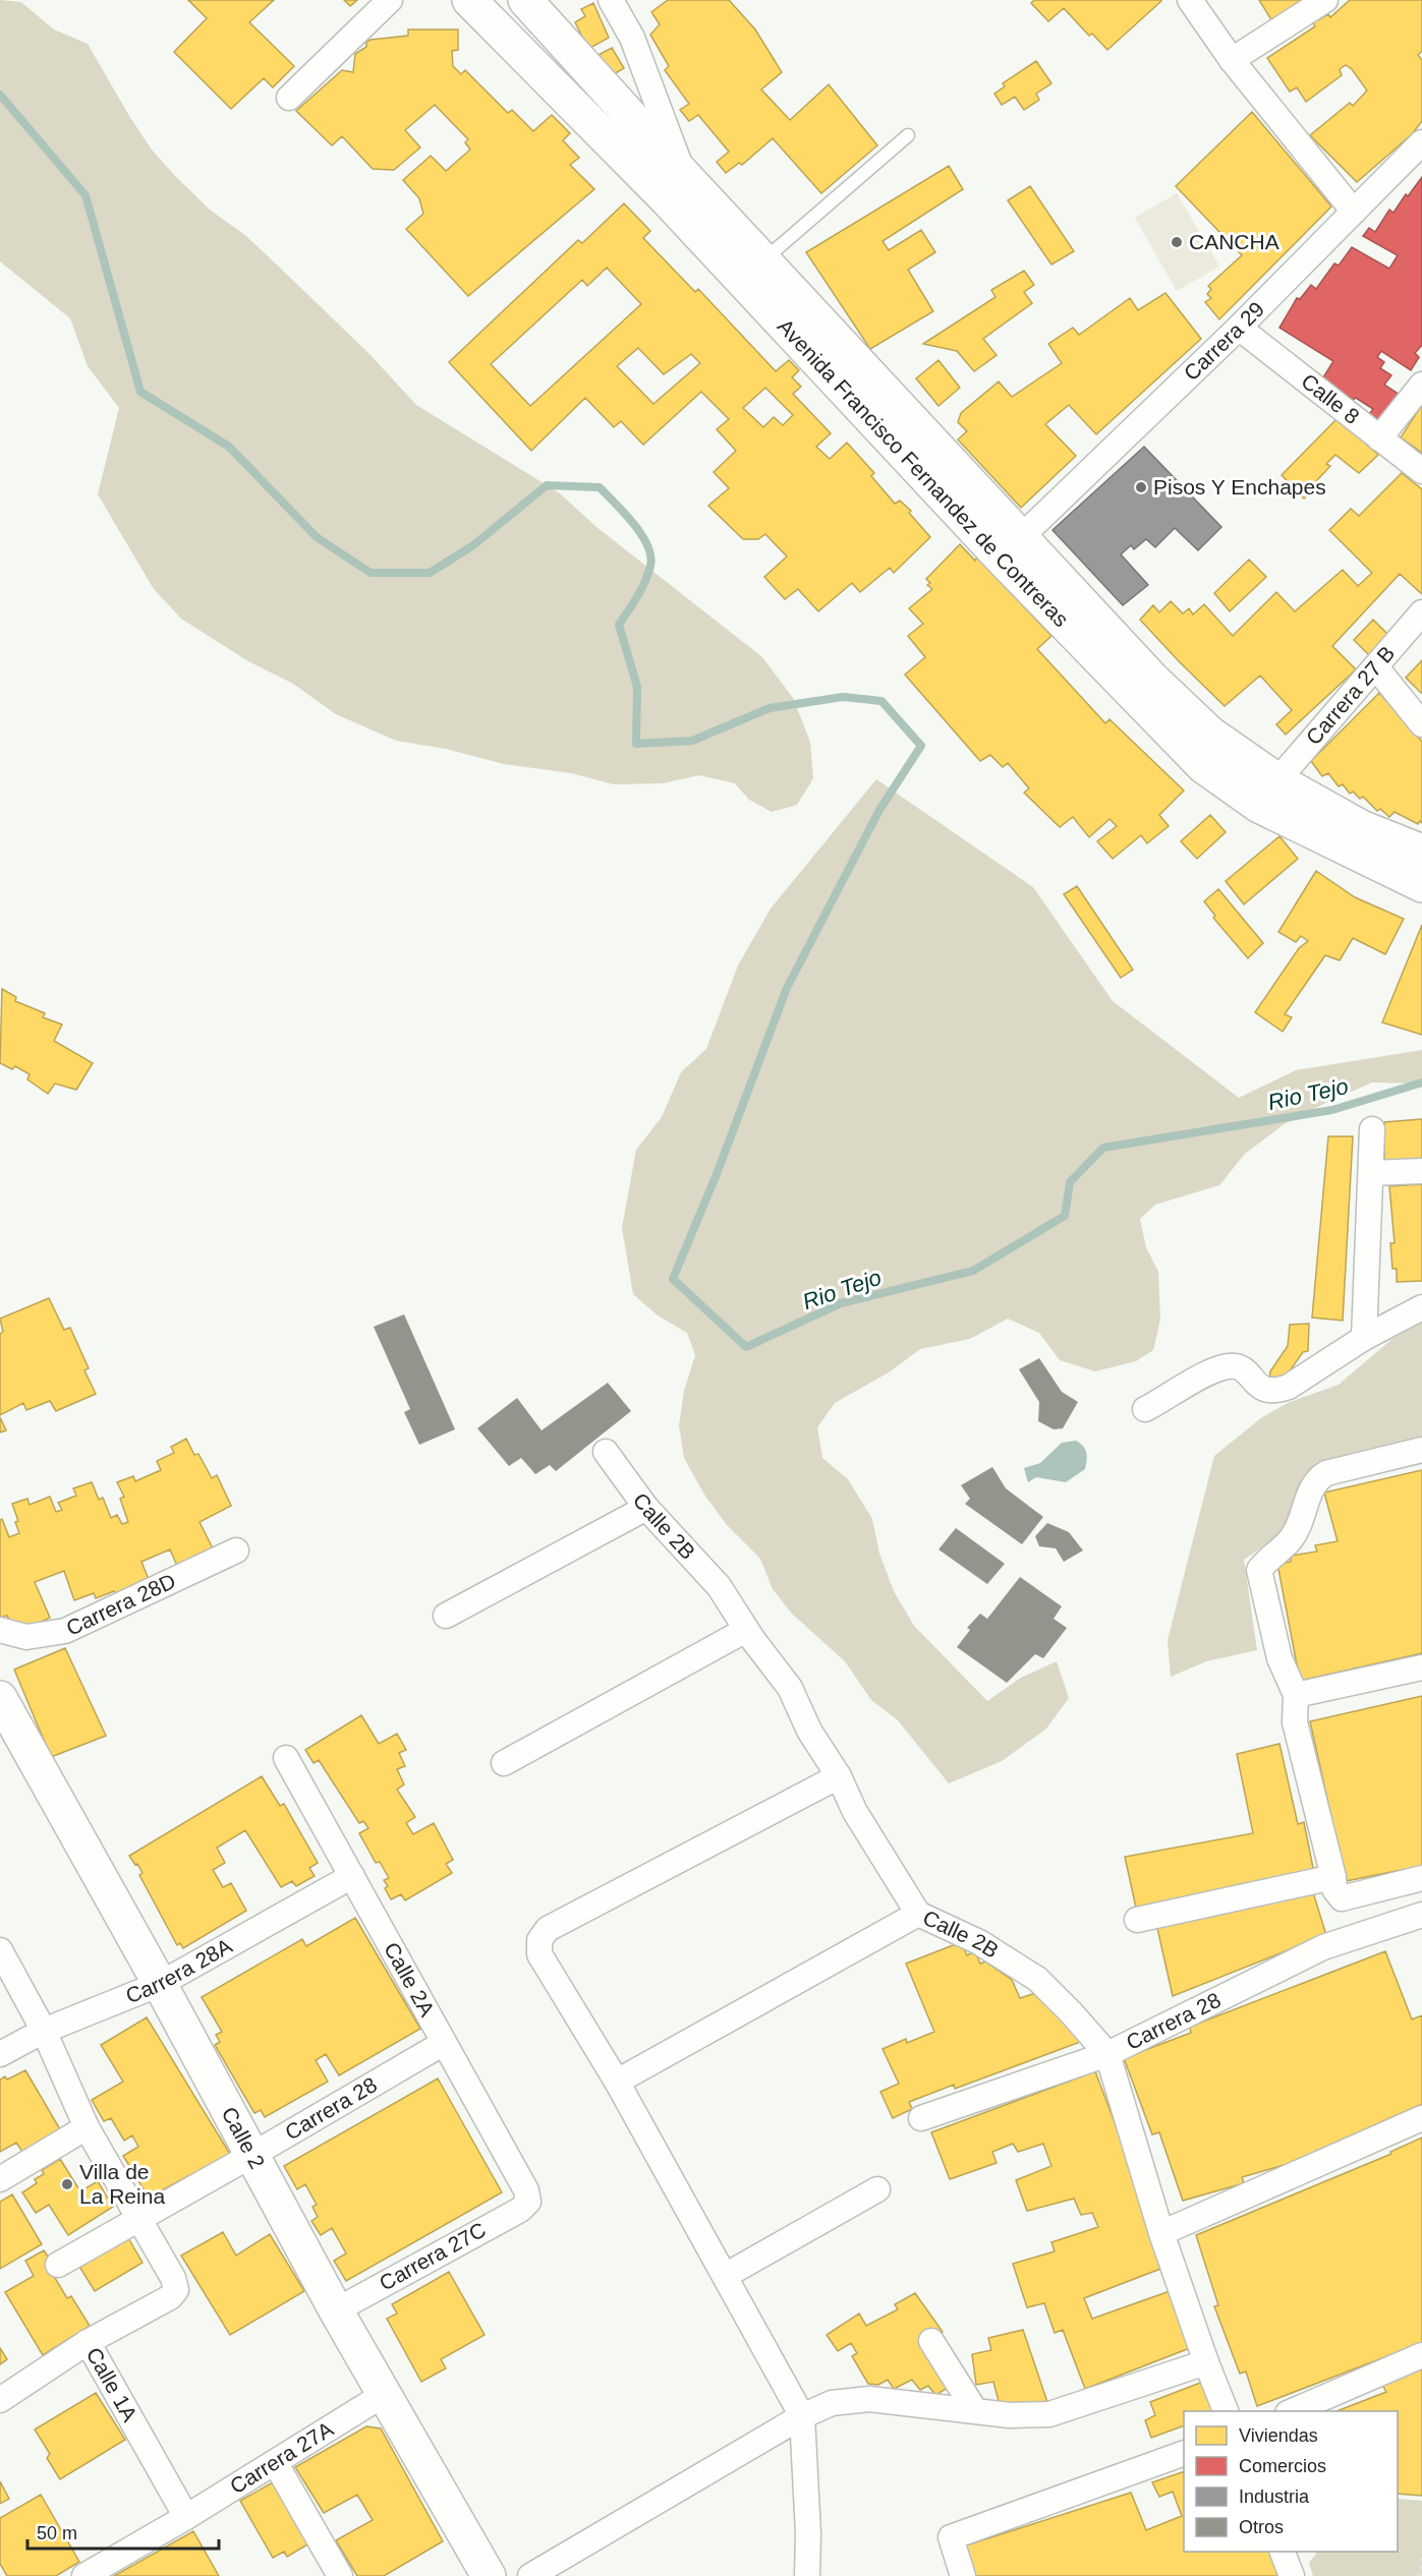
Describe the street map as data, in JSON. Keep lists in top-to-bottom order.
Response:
{
  "streets": {
    "main road": ["Avenida Francisco Fernandez de Contreras", "Calle 2"],
    "street": [
      "Carrera 29",
      "Calle 8",
      "Carrera 27 B",
      "Calle 2B",
      "Carrera 28D",
      "Carrera 28A",
      "Calle 2A",
      "Carrera 28",
      "Carrera 27C",
      "Calle 1A",
      "Carrera 27A"
    ]
  },
  "crossings": [
    ["Carrera 29", "Calle 8"],
    ["Carrera 29", "Avenida Francisco Fernandez de Contreras"],
    ["Avenida Francisco Fernandez de Contreras", "Carrera 27 B"],
    ["Calle 2B", "Carrera 28"],
    ["Carrera 28A", "Calle 2A"],
    ["Carrera 28A", "Calle 2"],
    ["Carrera 28A", "Calle 1A"],
    ["Calle 2A", "Carrera 28"],
    ["Calle 2A", "Carrera 27C"],
    ["Carrera 28", "Calle 2"],
    ["Carrera 28", "Calle 1A"],
    ["Calle 2", "Carrera 27C"],
    ["Calle 2", "Carrera 27A"],
    ["Calle 1A", "Carrera 27A"]
  ],
  "water": ["Rio Tejo"],
  "places": ["CANCHA", "Pisos Y Enchapes", "Villa de La Reina"],
  "legend": [
    "Viviendas",
    "Comercios",
    "Industria",
    "Otros"
  ],
  "scale_bar": "50 m"
}
